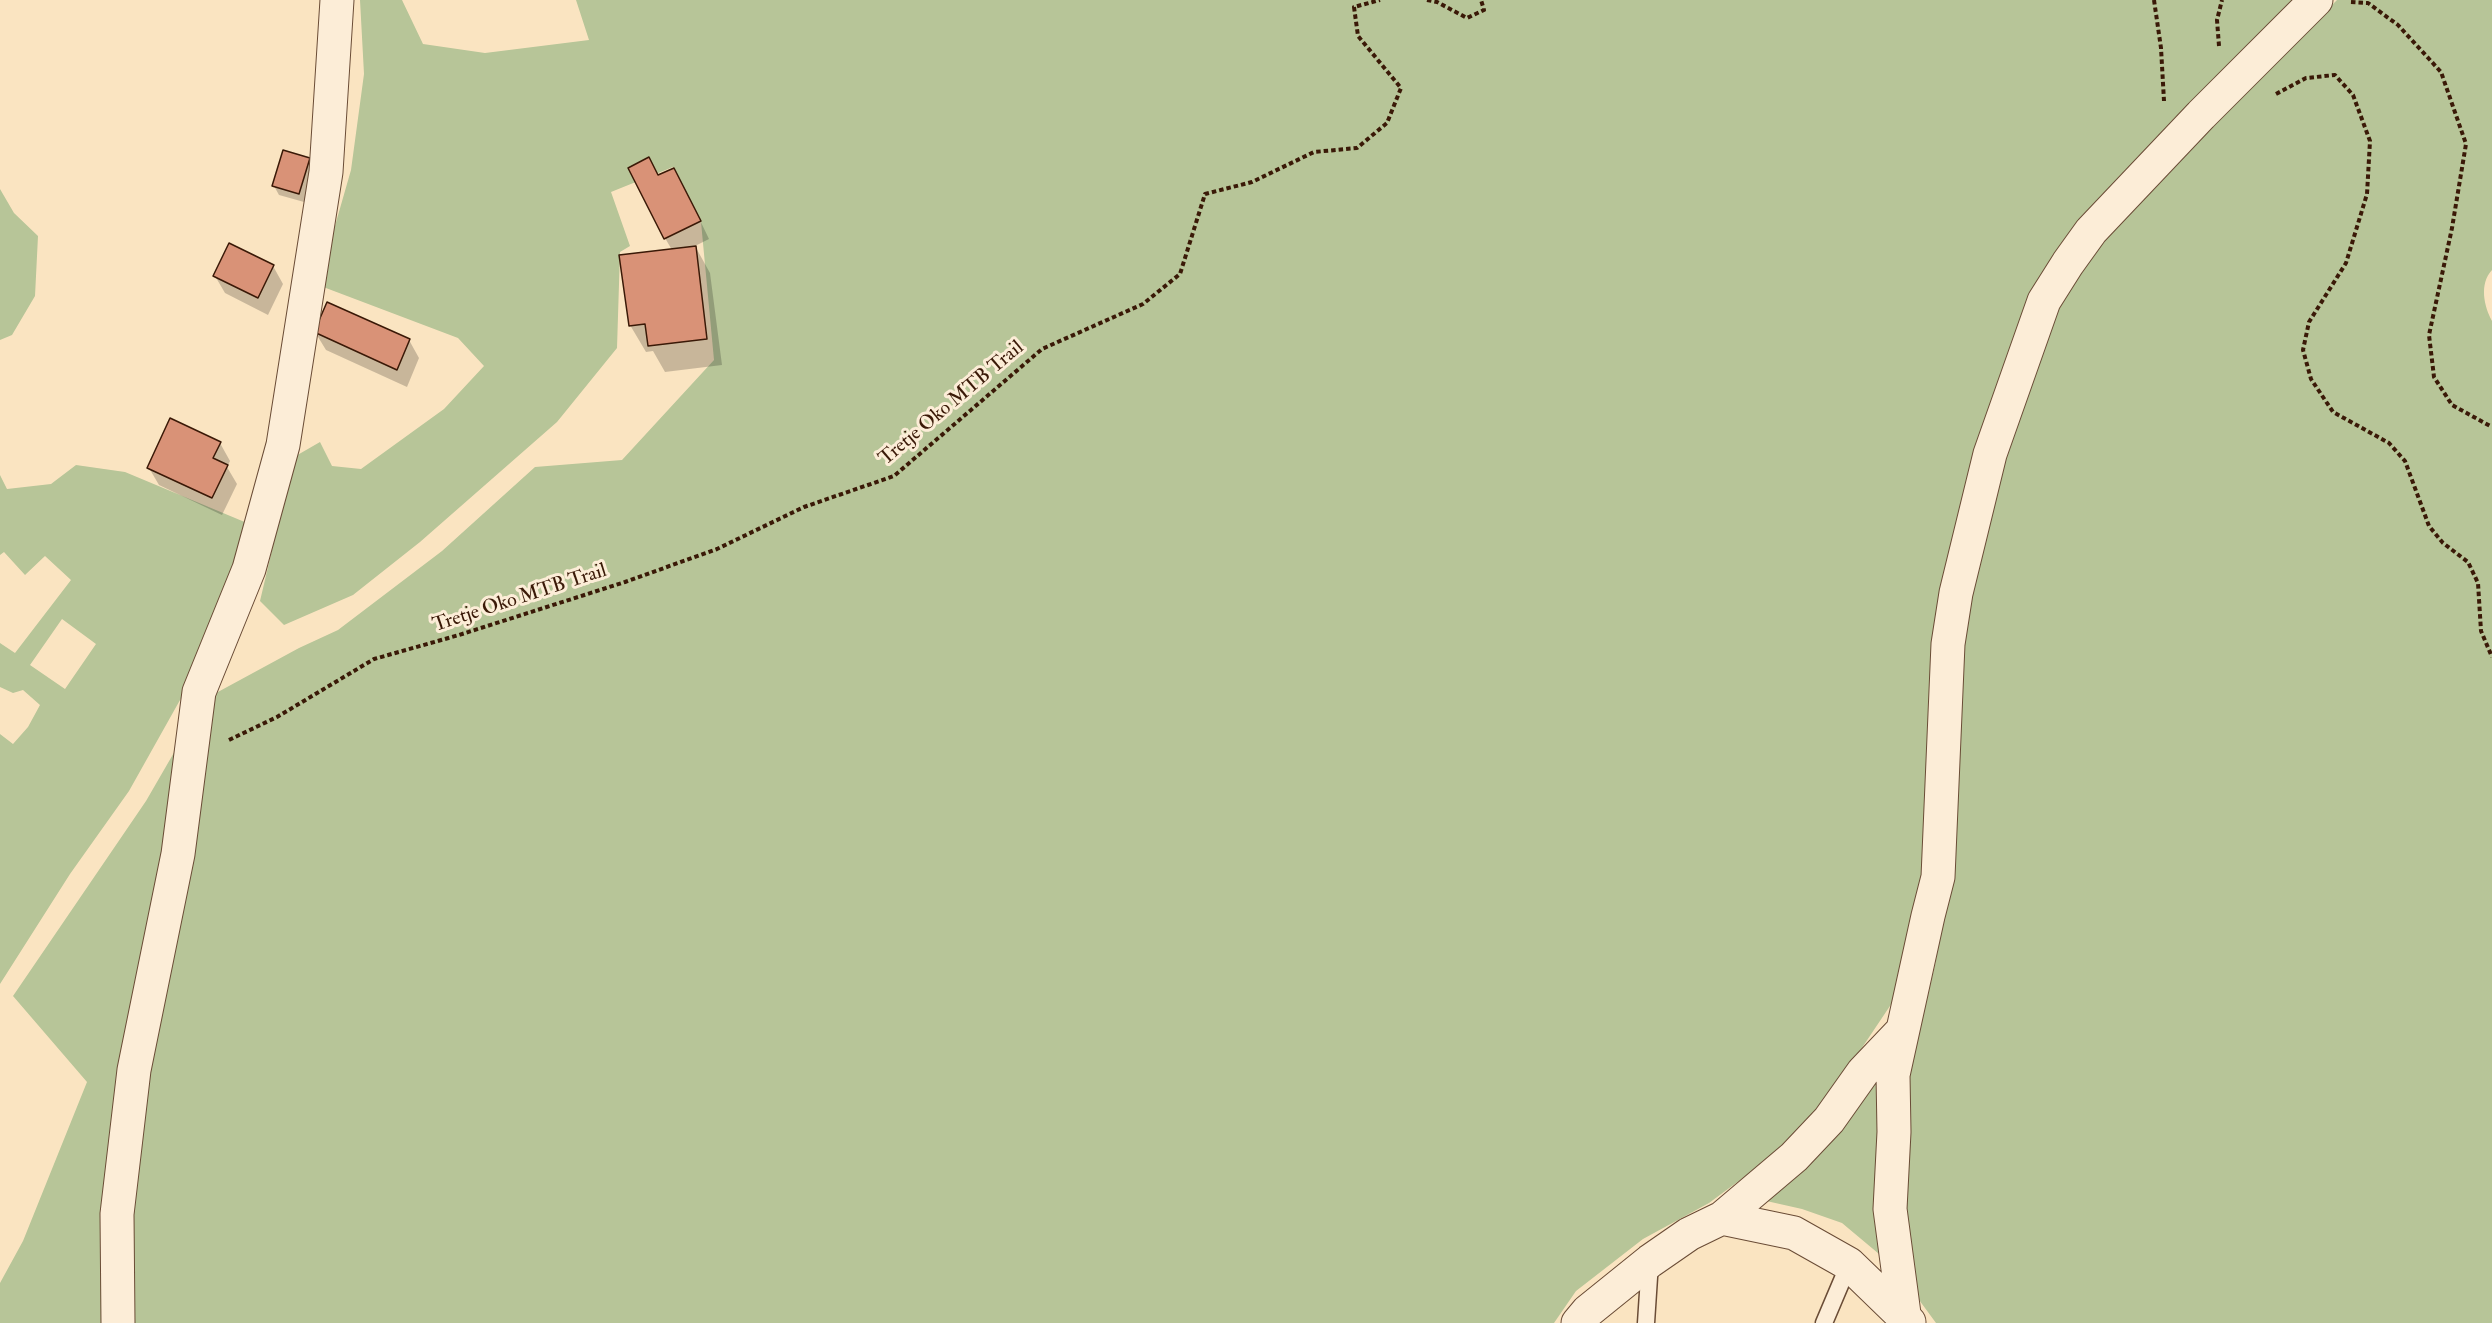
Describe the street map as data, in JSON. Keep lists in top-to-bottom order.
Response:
{
  "streets": {
    "path": ["Tretje Oko MTB Trail"]
  }
}
